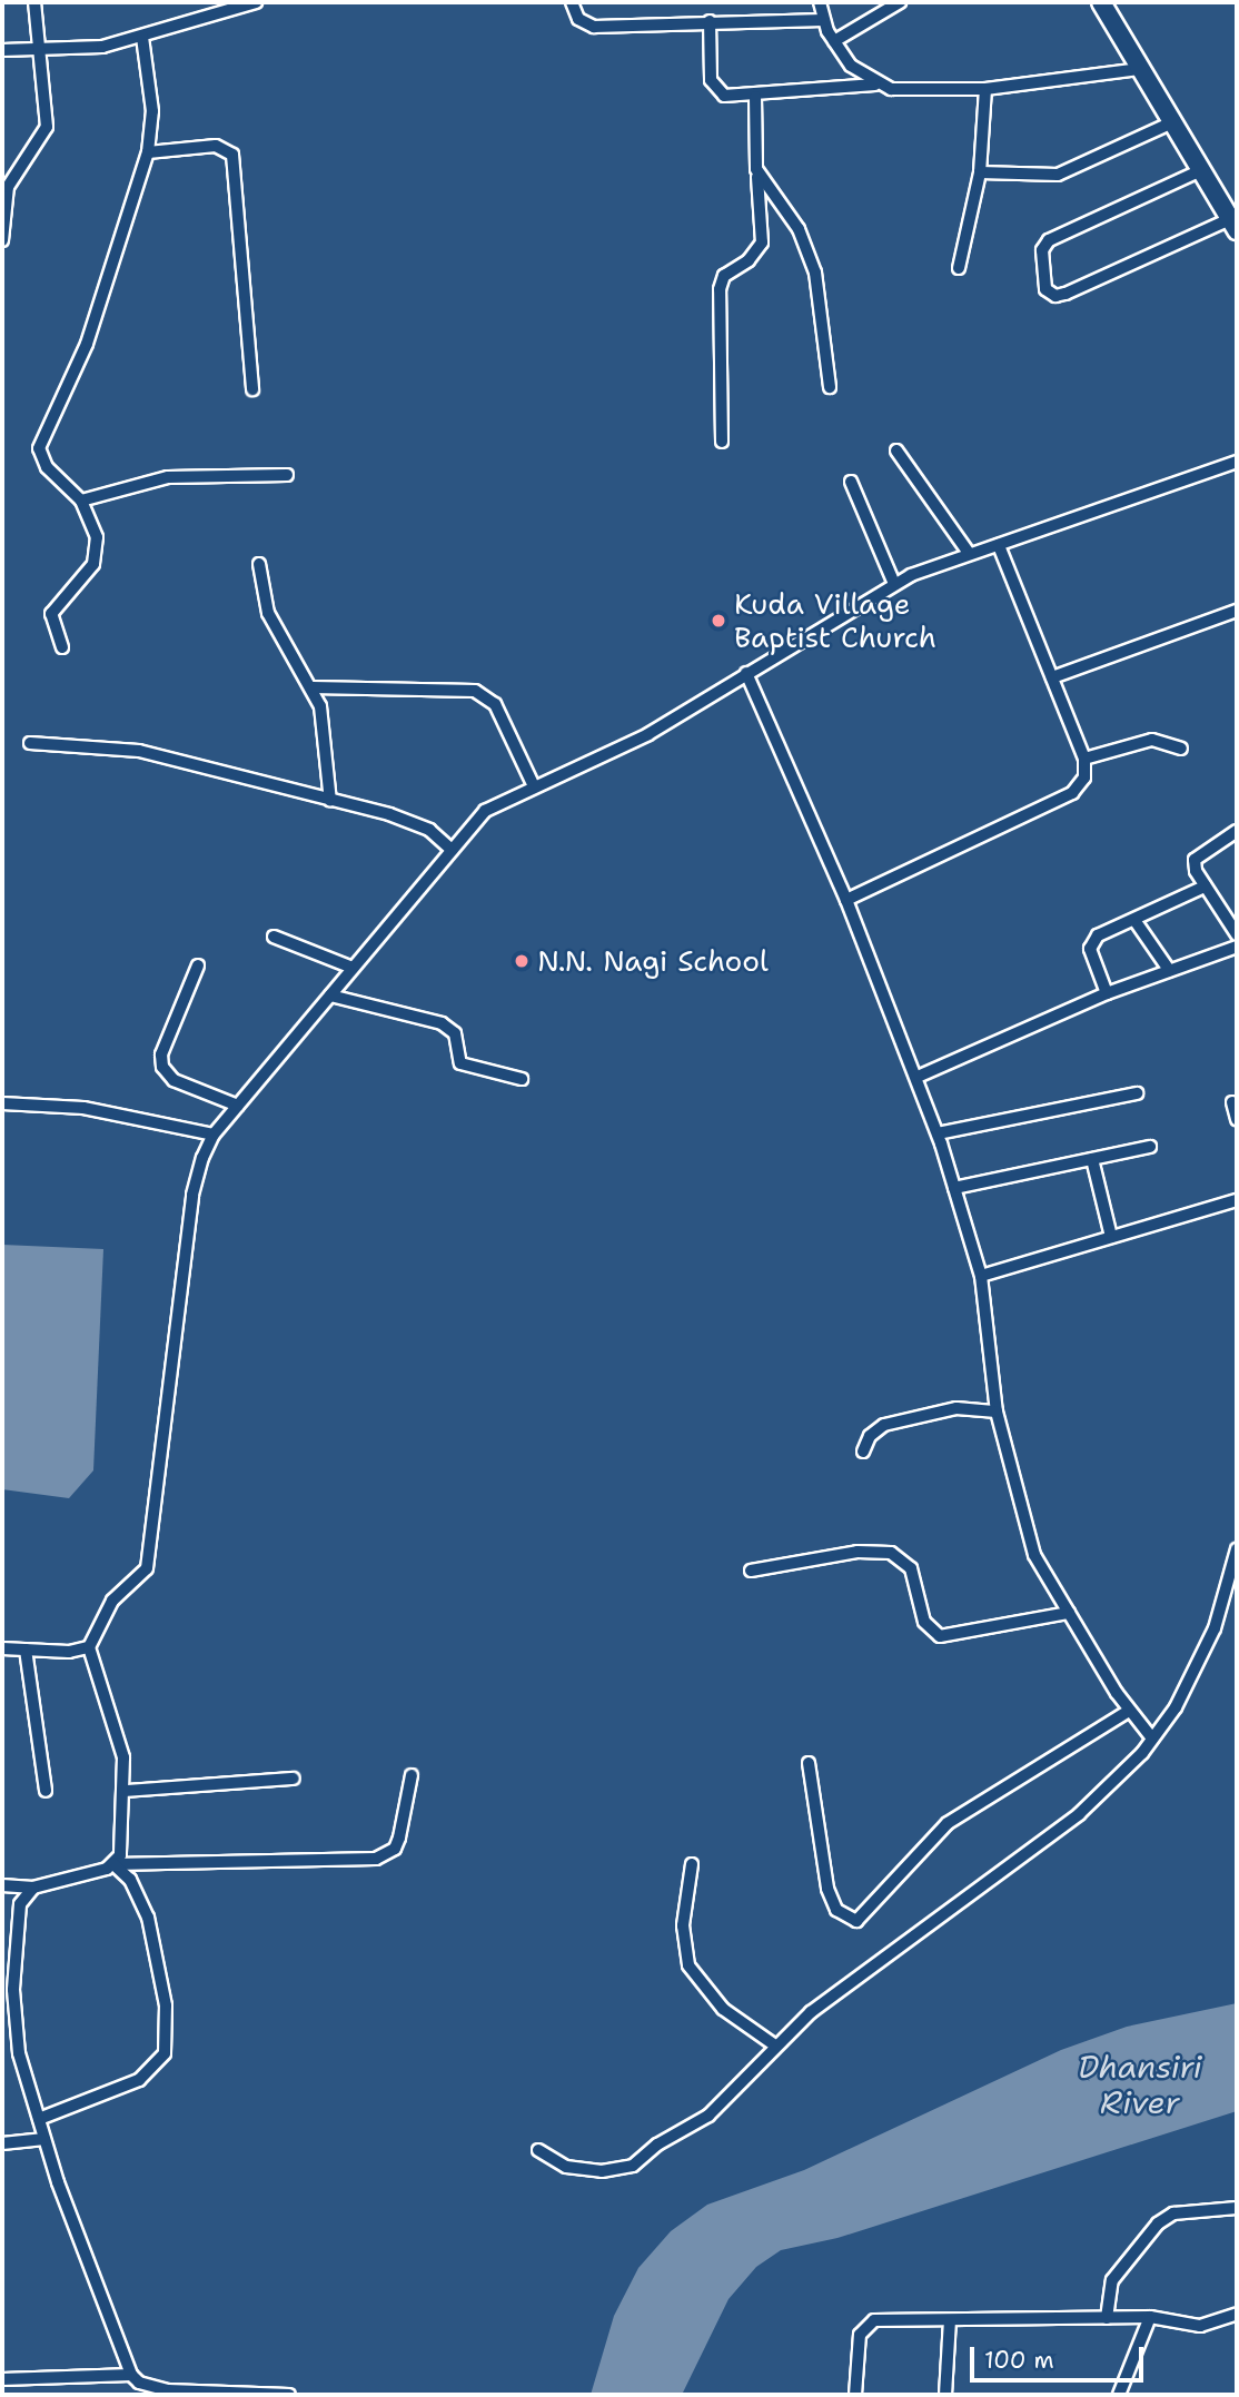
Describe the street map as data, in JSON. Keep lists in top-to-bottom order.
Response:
{
  "water": ["Dhansiri River"],
  "places": ["Kuda Village Baptist Church", "N.N. Nagi School"],
  "scale_bar": "100 m"
}
